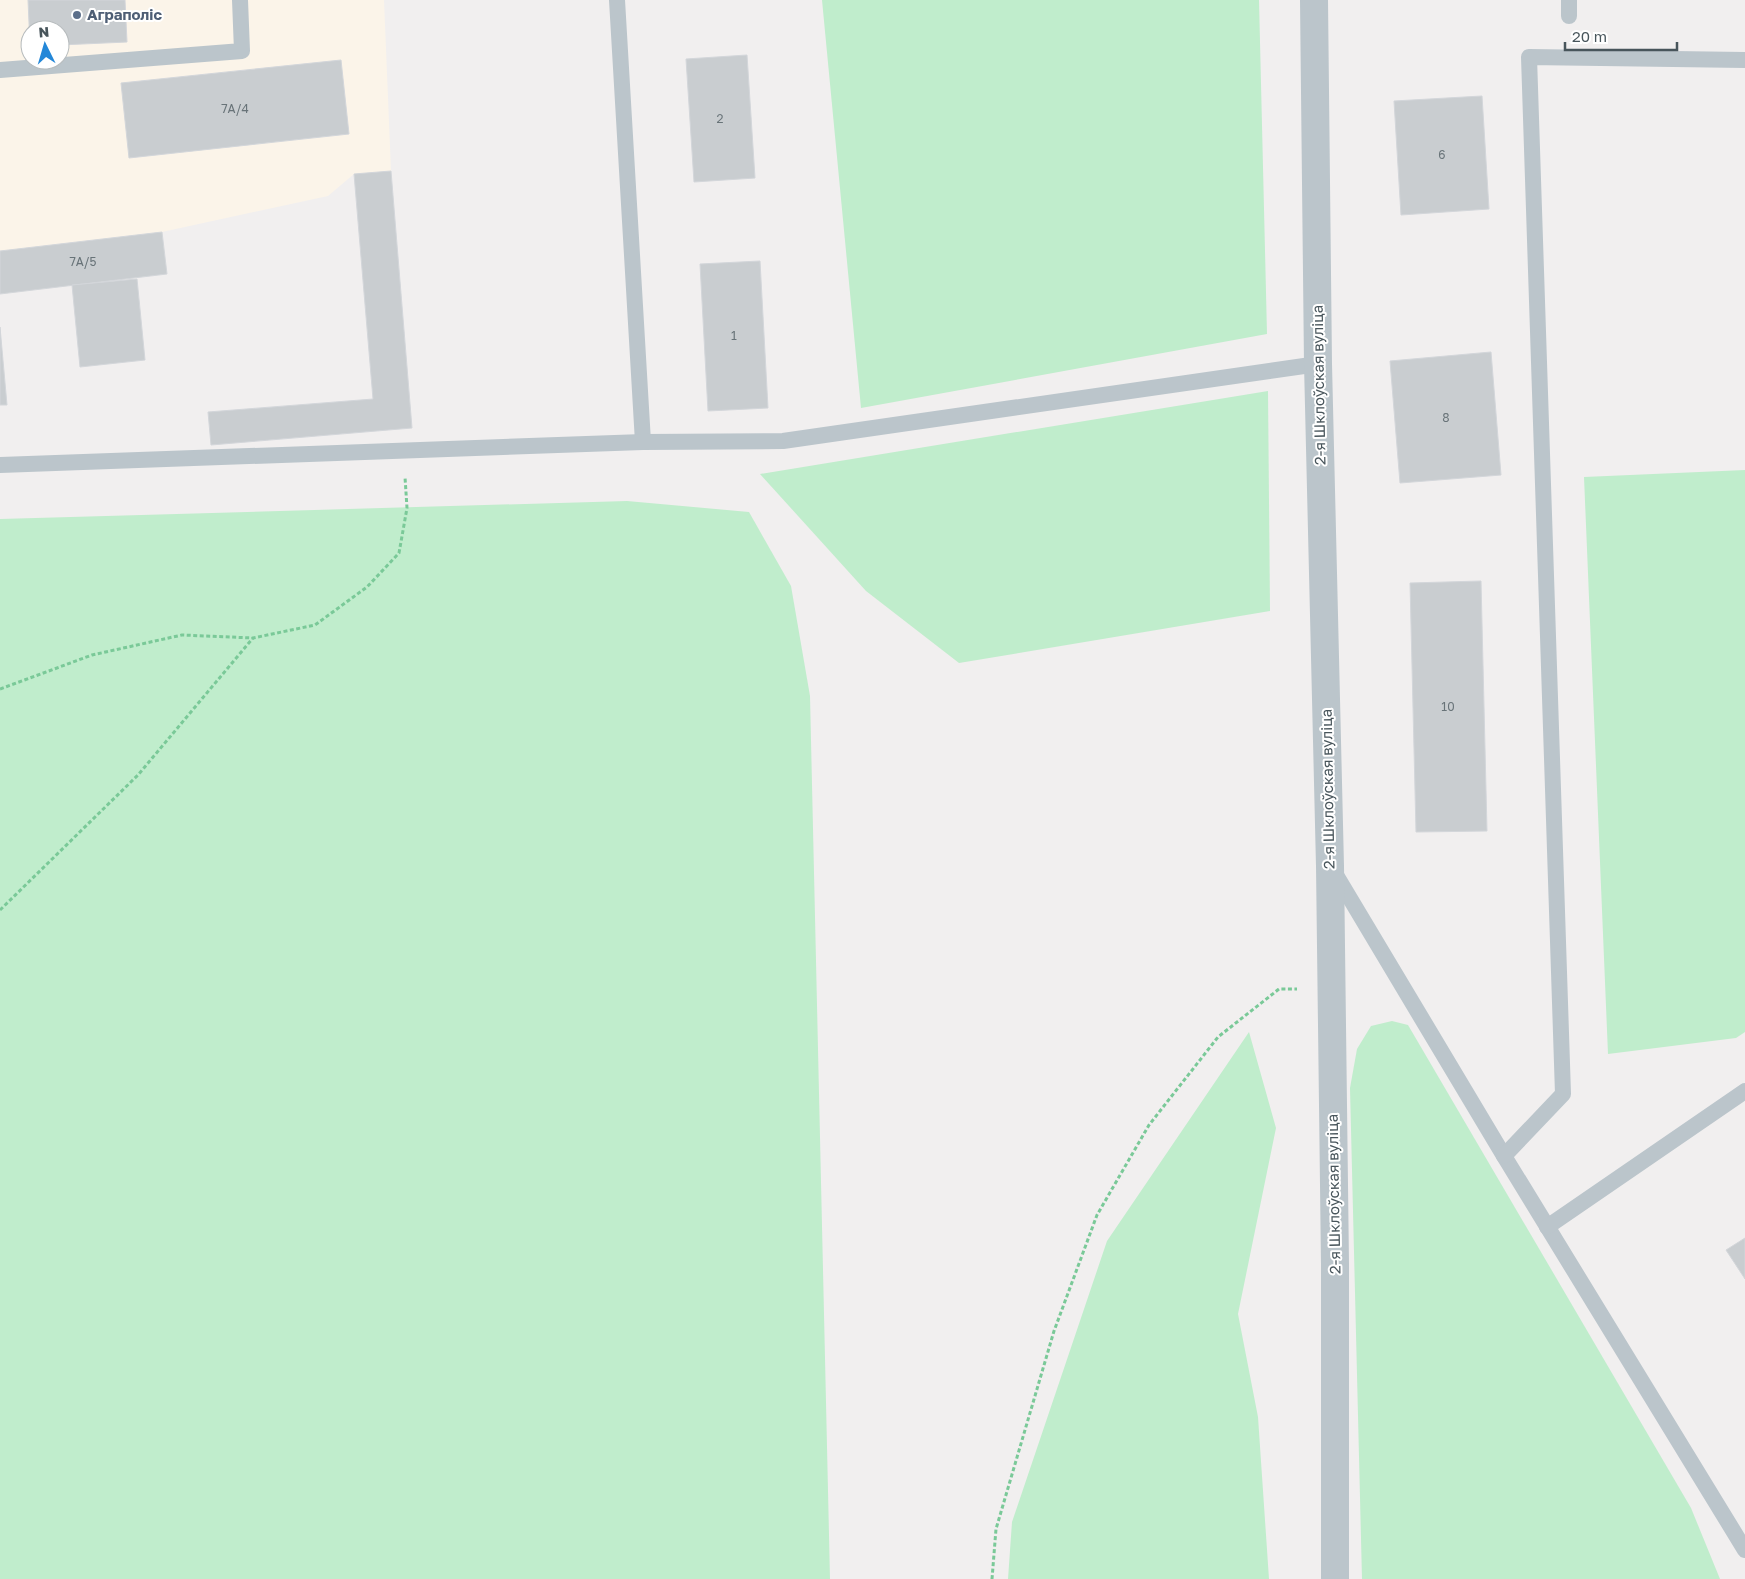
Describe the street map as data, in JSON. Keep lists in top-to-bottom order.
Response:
{
  "streets": {
    "street": ["2-я Шклоўская вуліца"]
  },
  "places": ["Аграполіс"],
  "house_numbers": [
    "7А/4",
    "2",
    "6",
    "7А/5",
    "1",
    "8",
    "10"
  ],
  "scale_bar": "20 m",
  "north": "top"
}
